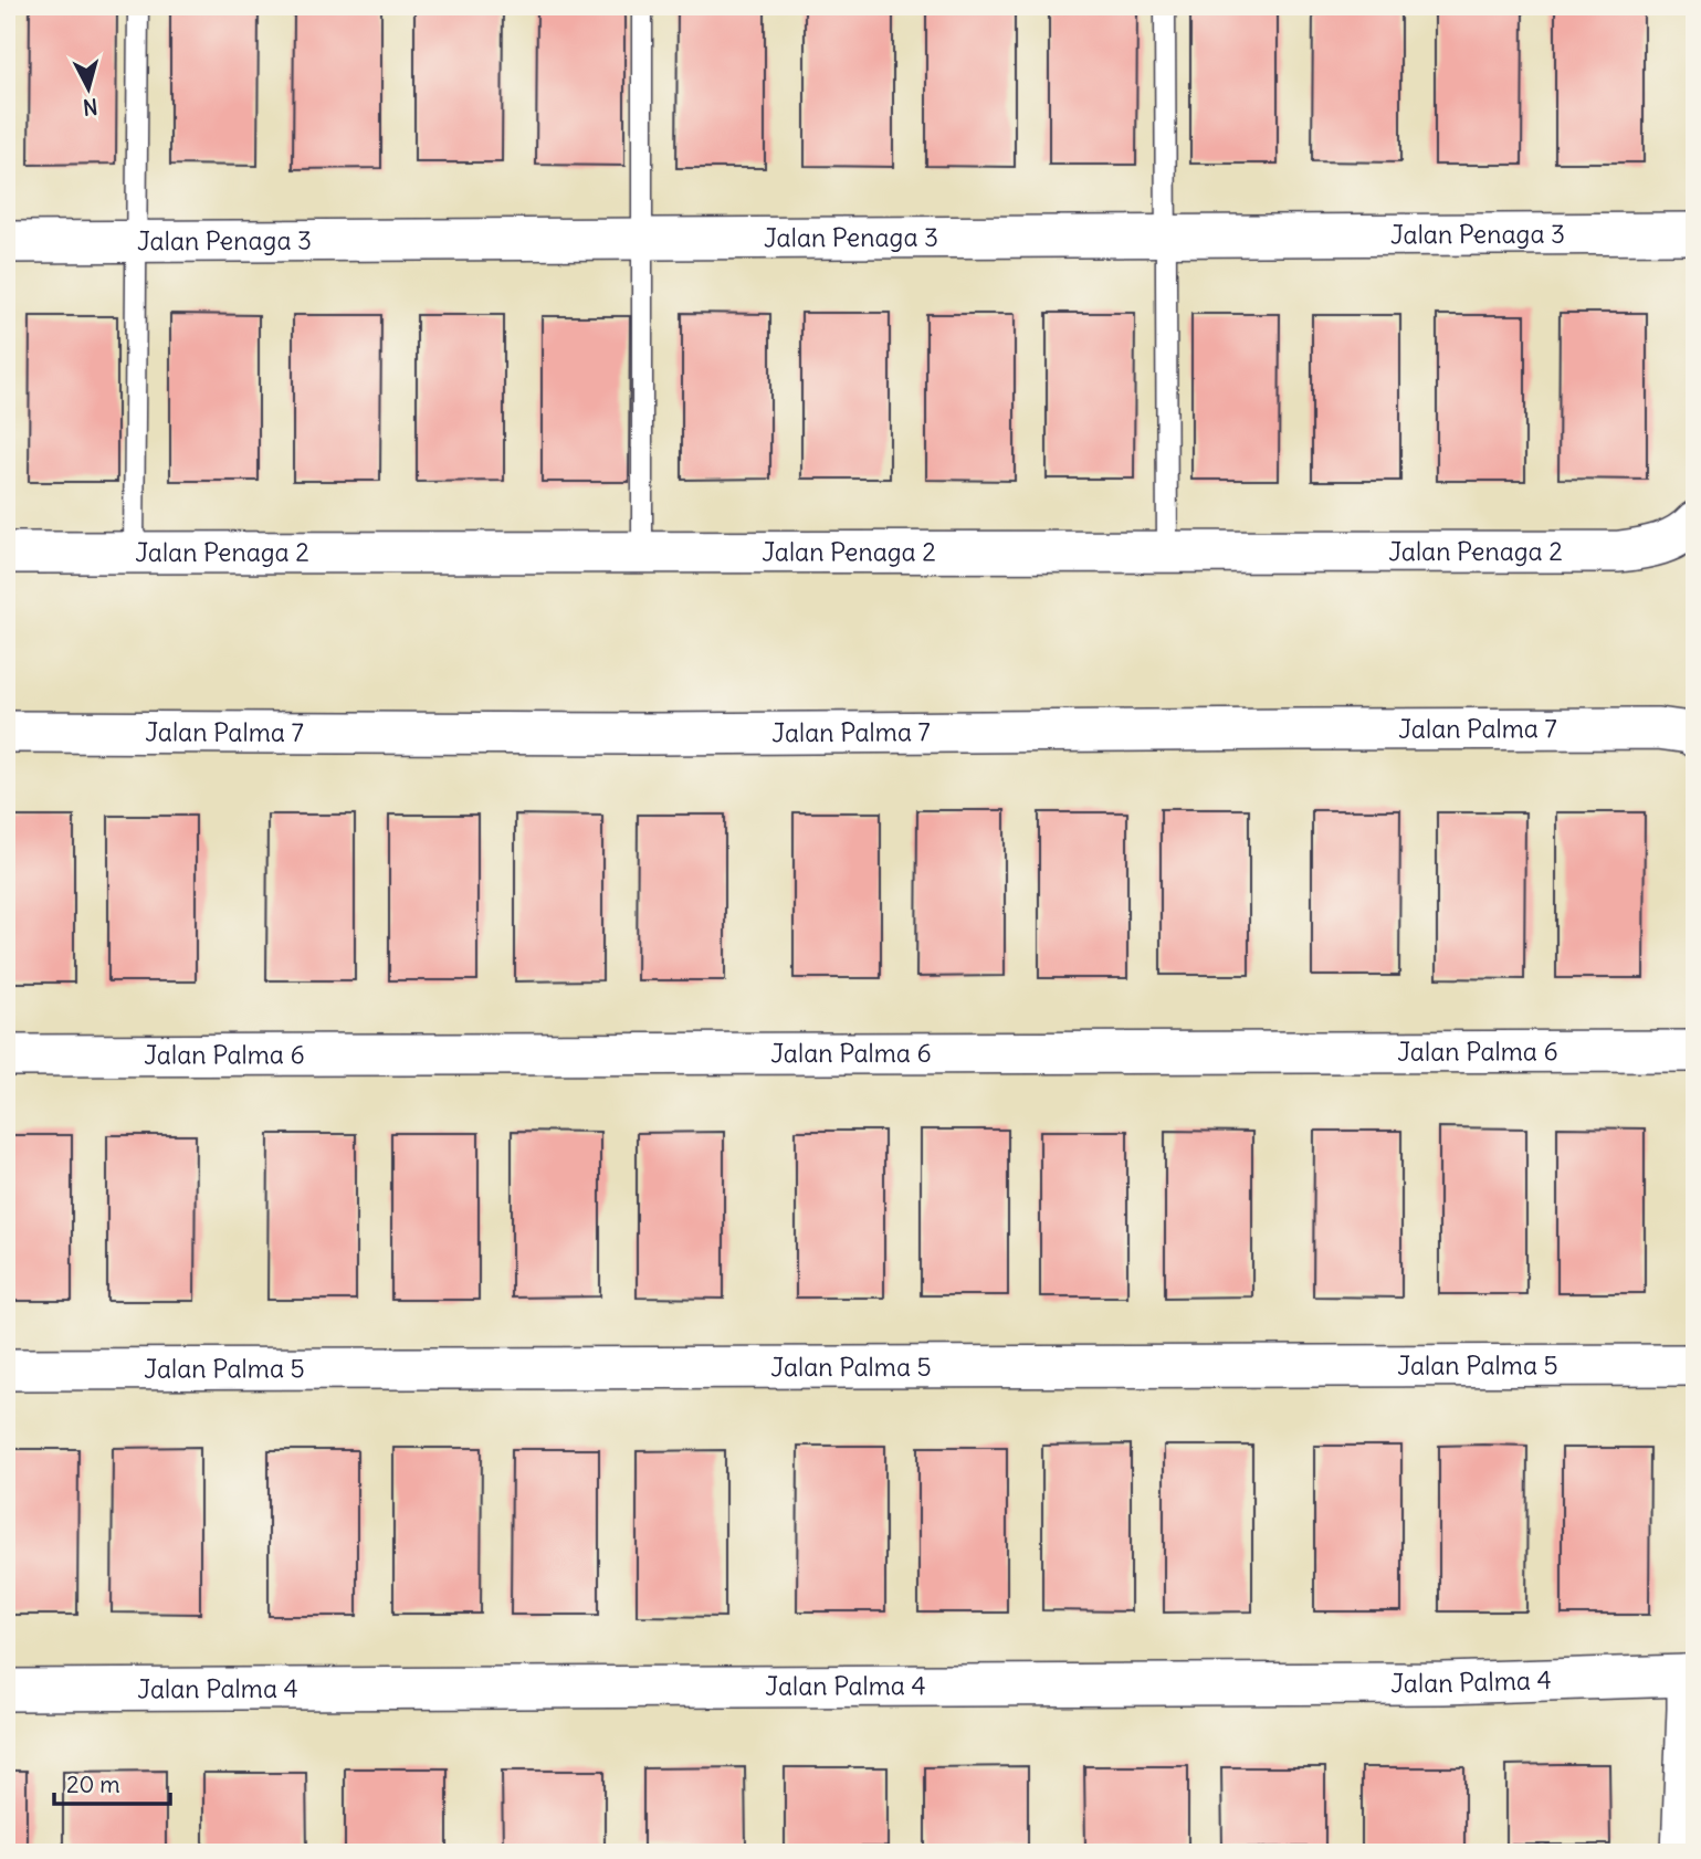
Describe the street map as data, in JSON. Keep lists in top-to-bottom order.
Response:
{
  "streets": {
    "street": [
      "Jalan Penaga 3",
      "Jalan Penaga 2",
      "Jalan Palma 7",
      "Jalan Palma 6",
      "Jalan Palma 5",
      "Jalan Palma 4"
    ]
  },
  "scale_bar": "20 m",
  "north": "bottom"
}
